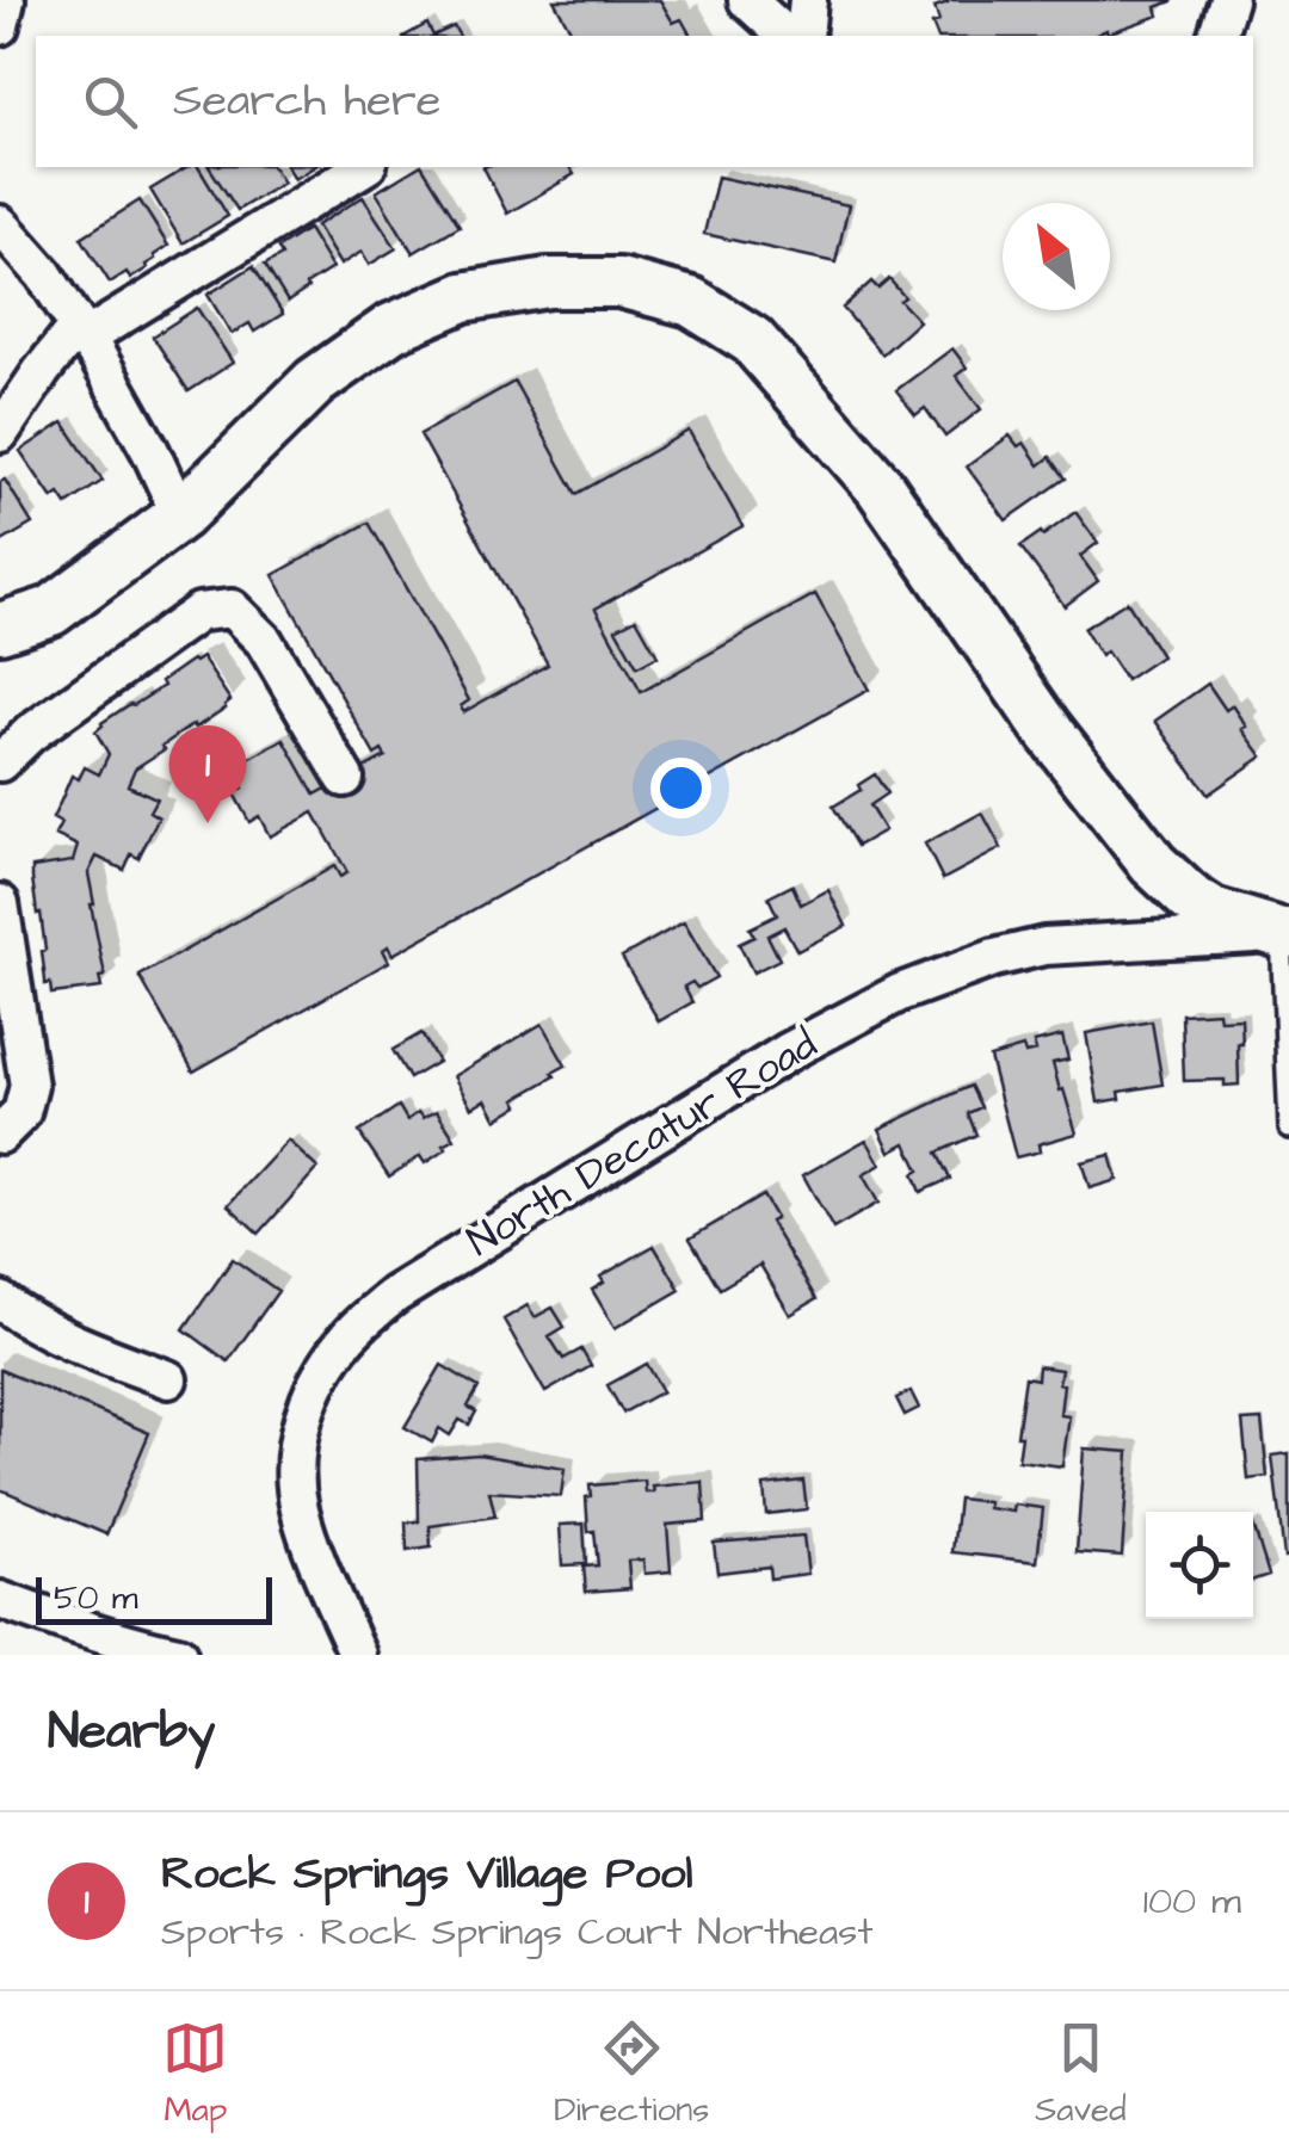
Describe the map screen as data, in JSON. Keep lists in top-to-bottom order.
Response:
{
  "streets": {
    "street": ["North Decatur Road"]
  },
  "scale_bar": "50 m",
  "north": "top left",
  "page": {
    "search": "Search here",
    "pins": "1",
    "scale": "50 m",
    "heading": "Nearby",
    "list": [
      {
        "mark": "1",
        "name": "Rock Springs Village Pool",
        "note": "Sports · Rock Springs Court Northeast",
        "value": "100 m"
      }
    ],
    "nav": ["Map", "Directions", "Saved"]
  }
}
